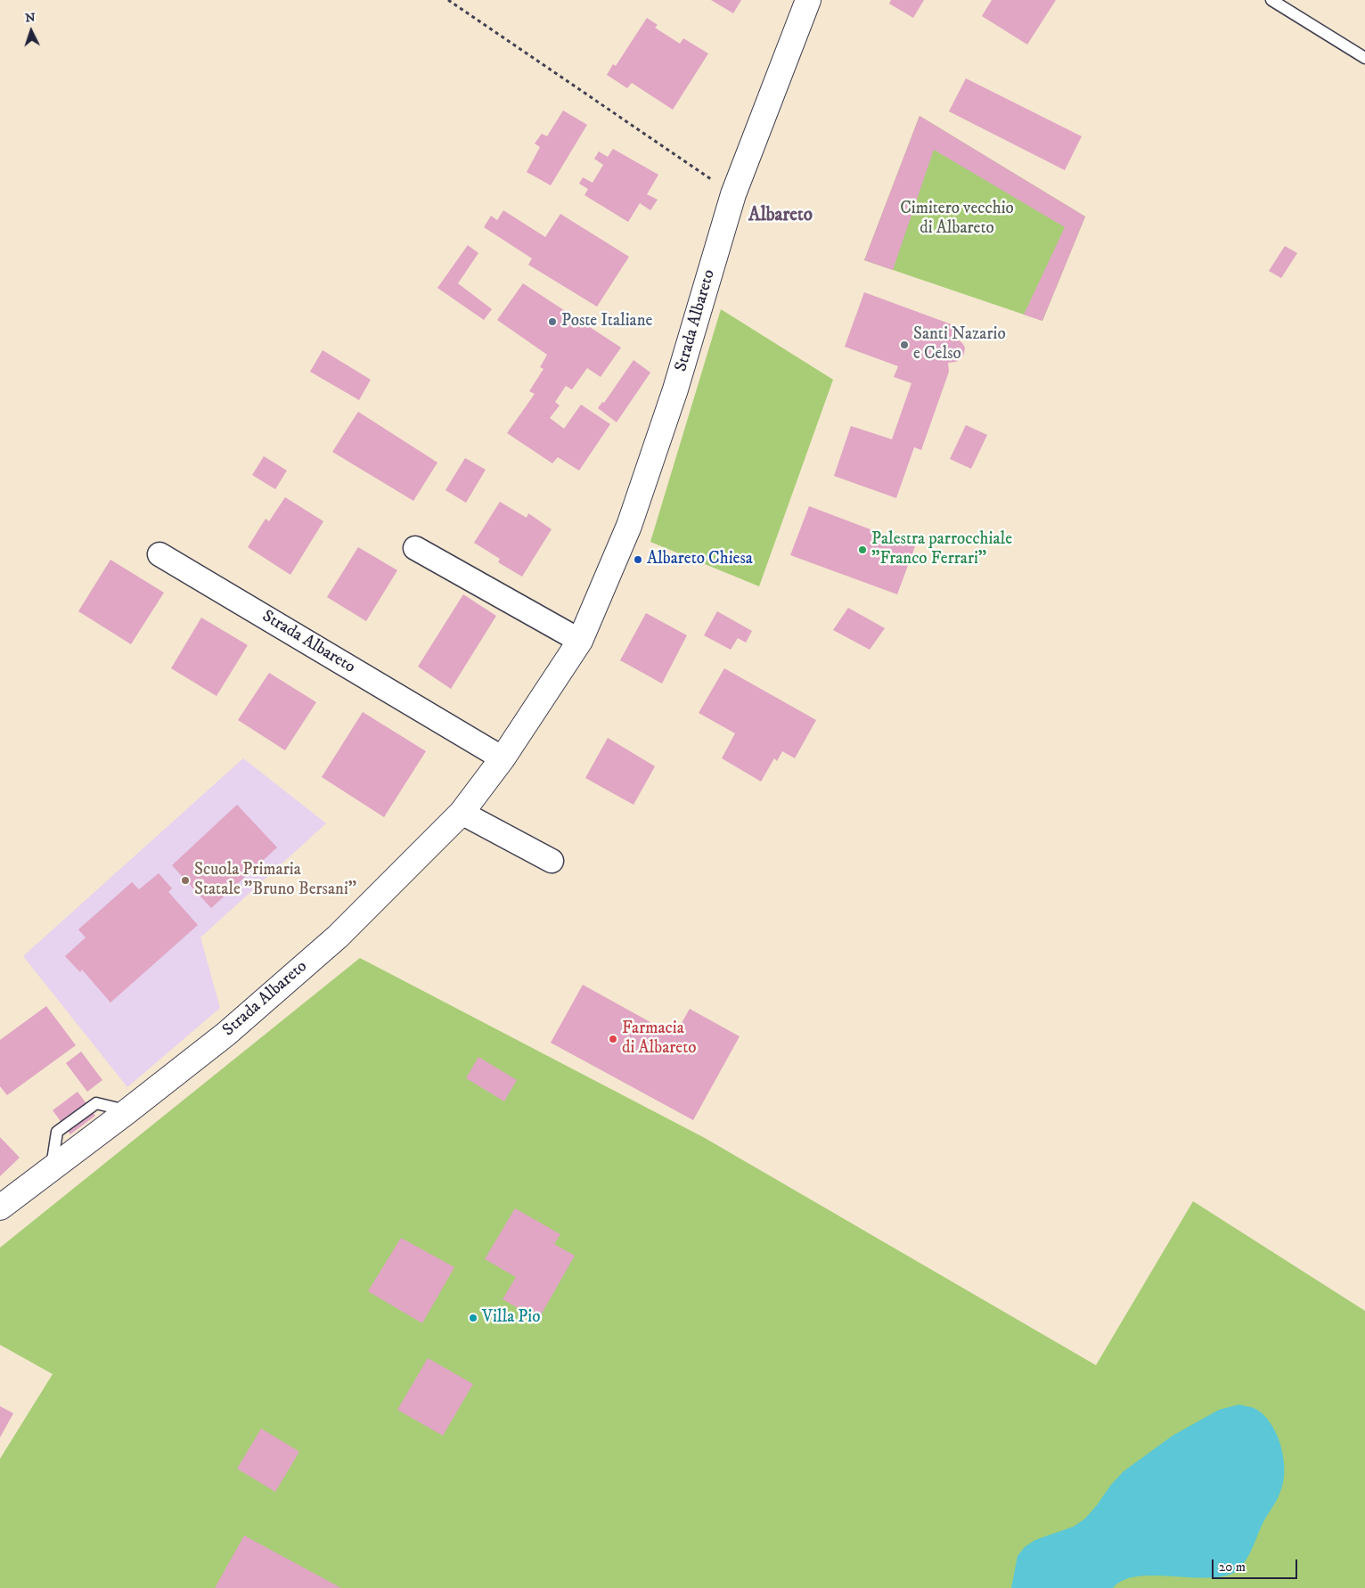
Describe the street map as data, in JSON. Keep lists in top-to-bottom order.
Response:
{
  "streets": {
    "street": ["Strada Albareto"]
  },
  "districts": ["Albareto"],
  "parks": ["Cimitero vecchio di Albareto"],
  "places": [
    "Poste Italiane",
    "Santi Nazario e Celso",
    "Palestra parrocchiale \"Franco Ferrari\"",
    "Albareto Chiesa",
    "Scuola Primaria Statale \"Bruno Bersani\"",
    "Farmacia di Albareto",
    "Villa Pio"
  ],
  "scale_bar": "20 m",
  "north": "top"
}
